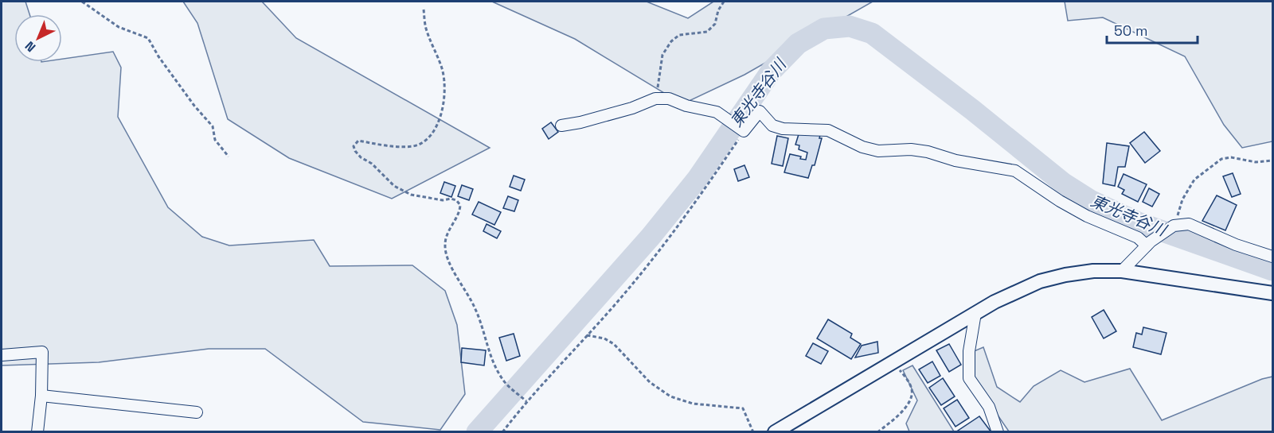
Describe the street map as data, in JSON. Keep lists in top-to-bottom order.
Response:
{
  "water": ["東光寺谷川"],
  "scale_bar": "50 m",
  "north": "bottom left"
}
